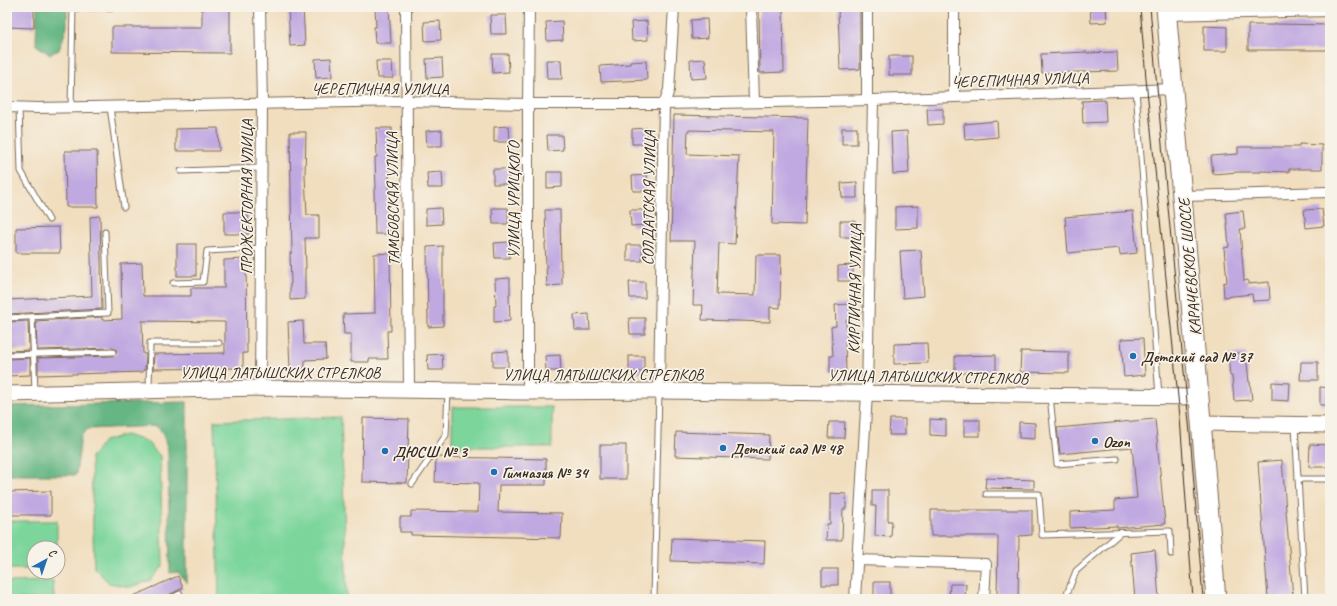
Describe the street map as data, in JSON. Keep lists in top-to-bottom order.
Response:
{
  "streets": {
    "highway": ["КАРАЧЕВСКОЕ ШОССЕ"],
    "street": [
      "ЧЕРЕПИЧНАЯ УЛИЦА",
      "ПРОЖЕКТОРНАЯ УЛИЦА",
      "СОЛДАТСКАЯ УЛИЦА",
      "ТАМБОВСКАЯ УЛИЦА",
      "УЛИЦА УРИЦКОГО",
      "КИРПИЧНАЯ УЛИЦА",
      "УЛИЦА ЛАТЫШСКИХ СТРЕЛКОВ"
    ]
  },
  "crossings": [
    ["ЧЕРЕПИЧНАЯ УЛИЦА", "ПРОЖЕКТОРНАЯ УЛИЦА"],
    ["ЧЕРЕПИЧНАЯ УЛИЦА", "СОЛДАТСКАЯ УЛИЦА"],
    ["ЧЕРЕПИЧНАЯ УЛИЦА", "ТАМБОВСКАЯ УЛИЦА"],
    ["ЧЕРЕПИЧНАЯ УЛИЦА", "УЛИЦА УРИЦКОГО"],
    ["ЧЕРЕПИЧНАЯ УЛИЦА", "КАРАЧЕВСКОЕ ШОССЕ"],
    ["ЧЕРЕПИЧНАЯ УЛИЦА", "КИРПИЧНАЯ УЛИЦА"],
    ["ПРОЖЕКТОРНАЯ УЛИЦА", "УЛИЦА ЛАТЫШСКИХ СТРЕЛКОВ"],
    ["СОЛДАТСКАЯ УЛИЦА", "УЛИЦА ЛАТЫШСКИХ СТРЕЛКОВ"],
    ["ТАМБОВСКАЯ УЛИЦА", "УЛИЦА ЛАТЫШСКИХ СТРЕЛКОВ"],
    ["УЛИЦА УРИЦКОГО", "УЛИЦА ЛАТЫШСКИХ СТРЕЛКОВ"],
    ["КАРАЧЕВСКОЕ ШОССЕ", "УЛИЦА ЛАТЫШСКИХ СТРЕЛКОВ"],
    ["КИРПИЧНАЯ УЛИЦА", "УЛИЦА ЛАТЫШСКИХ СТРЕЛКОВ"]
  ],
  "places": [
    "Детский сад № 37",
    "Ozon",
    "Детский сад № 48",
    "ДЮСШ № 3",
    "Гимназия № 34"
  ],
  "north": "top right"
}
